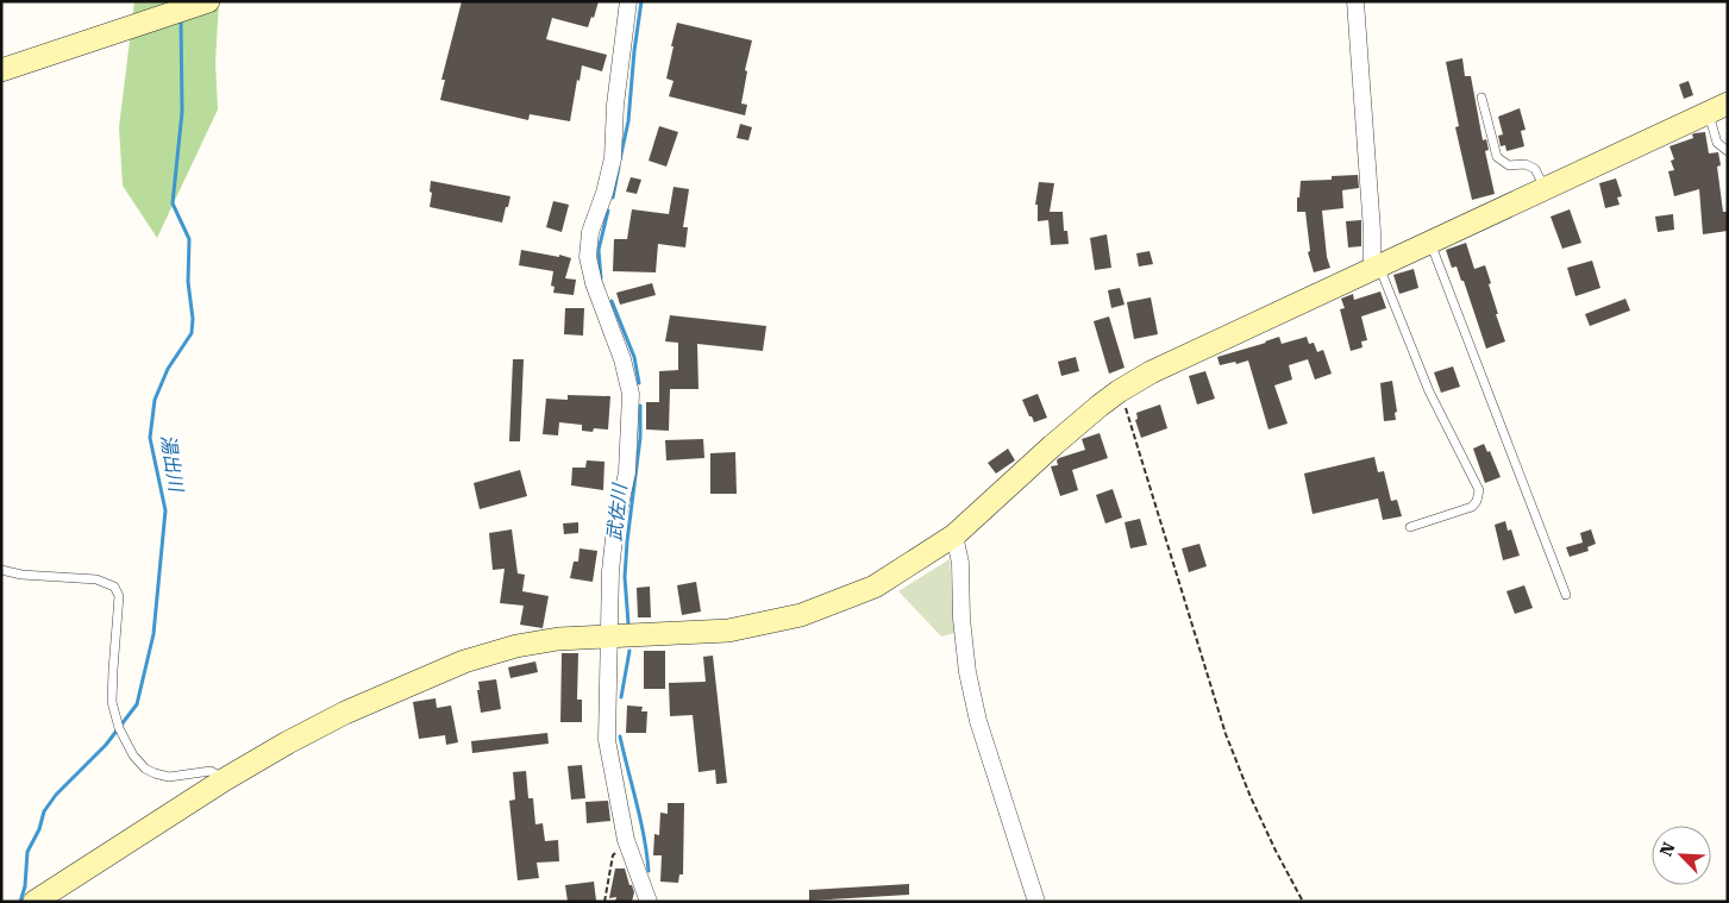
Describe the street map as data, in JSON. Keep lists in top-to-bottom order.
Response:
{
  "water": ["湯出川", "武佐川"],
  "north": "top left"
}
